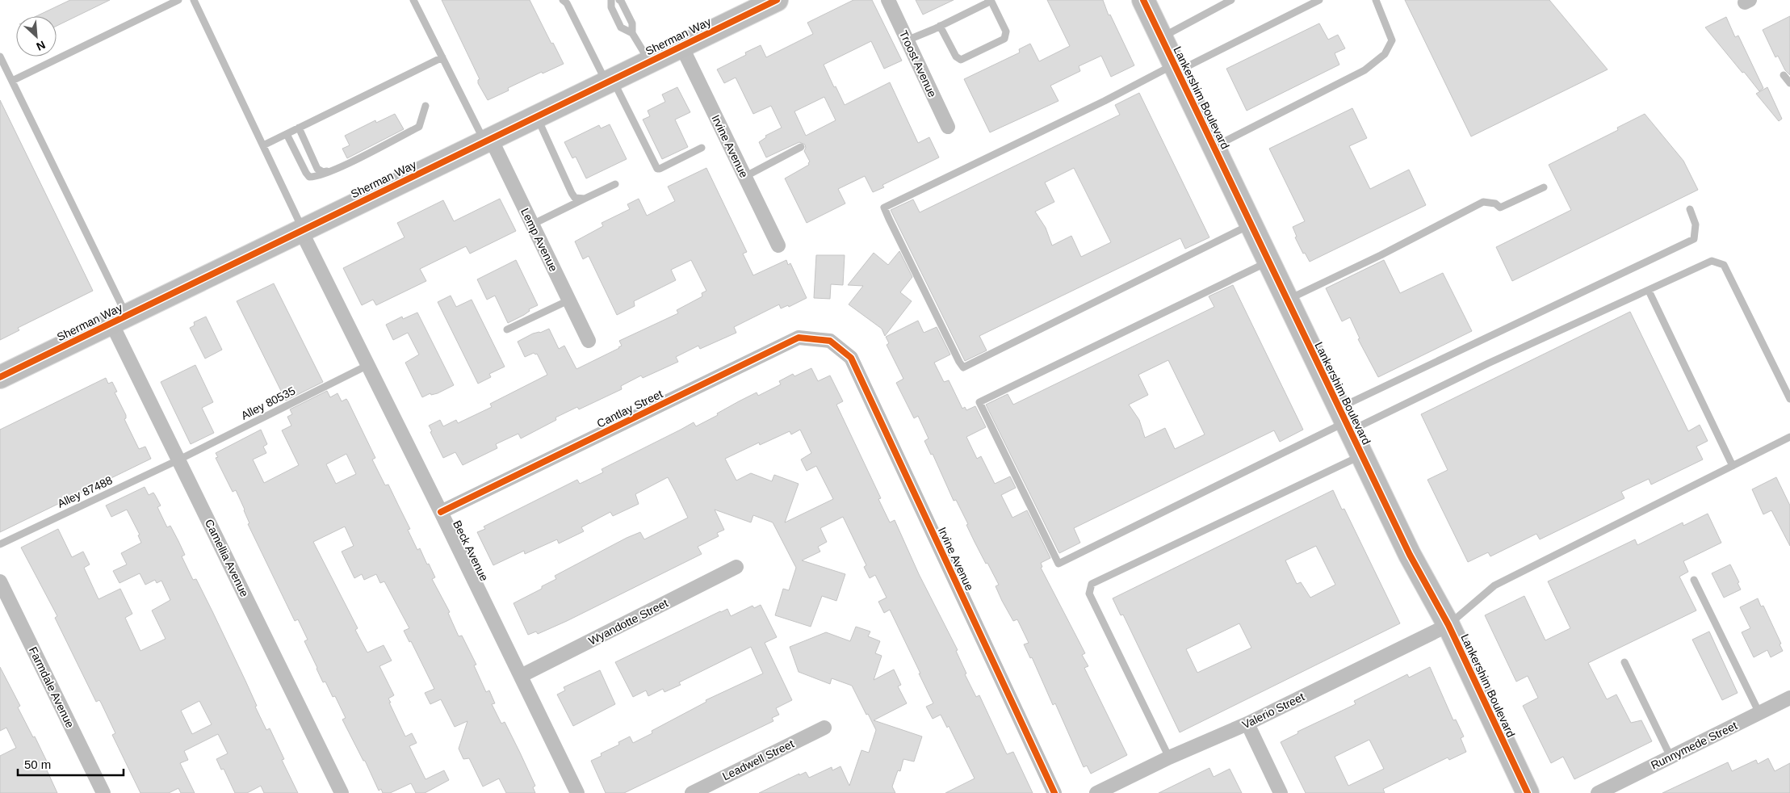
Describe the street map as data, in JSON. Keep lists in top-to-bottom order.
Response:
{
  "streets": {
    "main road": ["Sherman Way", "Lankershim Boulevard"],
    "street": [
      "Troost Avenue",
      "Irvine Avenue",
      "Lemp Avenue",
      "Cantlay Street",
      "Beck Avenue",
      "Camellia Avenue",
      "Wyandotte Street",
      "Farmdale Avenue",
      "Valerio Street",
      "Runnymede Street",
      "Leadwell Street"
    ],
    "lane": ["Alley 80535", "Alley 87488"]
  },
  "crossings": [
    ["Sherman Way", "Irvine Avenue"],
    ["Sherman Way", "Lemp Avenue"],
    ["Sherman Way", "Beck Avenue"],
    ["Sherman Way", "Camellia Avenue"],
    ["Lankershim Boulevard", "Valerio Street"],
    ["Irvine Avenue", "Cantlay Street"],
    ["Alley 80535", "Alley 87488"],
    ["Alley 80535", "Beck Avenue"],
    ["Alley 80535", "Camellia Avenue"],
    ["Cantlay Street", "Beck Avenue"],
    ["Alley 87488", "Camellia Avenue"],
    ["Beck Avenue", "Wyandotte Street"]
  ],
  "scale_bar": "50 m",
  "north": "bottom right"
}
